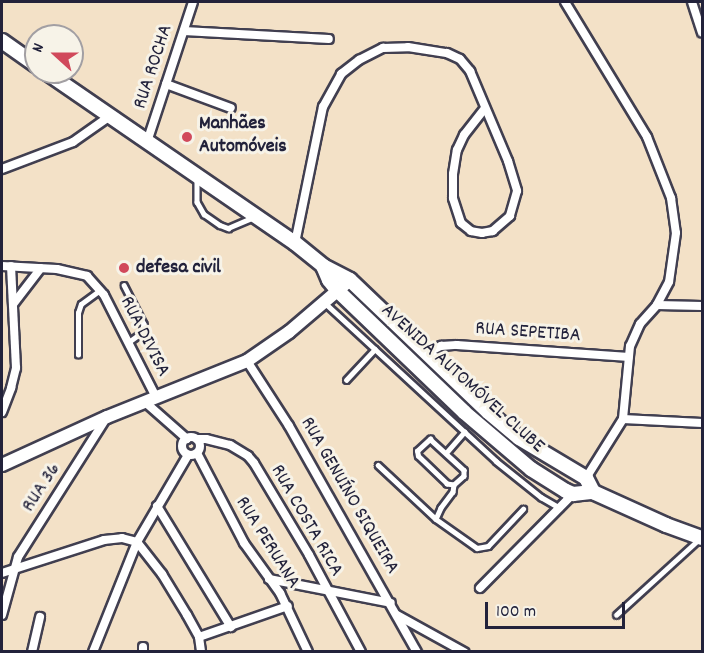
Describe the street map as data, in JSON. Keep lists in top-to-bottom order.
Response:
{
  "streets": {
    "main road": ["AVENIDA AUTOMÓVEL CLUBE"],
    "street": [
      "RUA ROCHA",
      "RUA SEPETIBA",
      "RUA DIVISA",
      "RUA 36",
      "RUA GENUÍNO SIQUEIRA",
      "RUA COSTA RICA",
      "RUA PERUANA"
    ]
  },
  "crossings": [
    ["RUA ROCHA", "AVENIDA AUTOMÓVEL CLUBE"],
    ["RUA SEPETIBA", "AVENIDA AUTOMÓVEL CLUBE"]
  ],
  "places": ["Manhães Automóveis", "defesa civil"],
  "scale_bar": "100 m",
  "north": "left"
}
